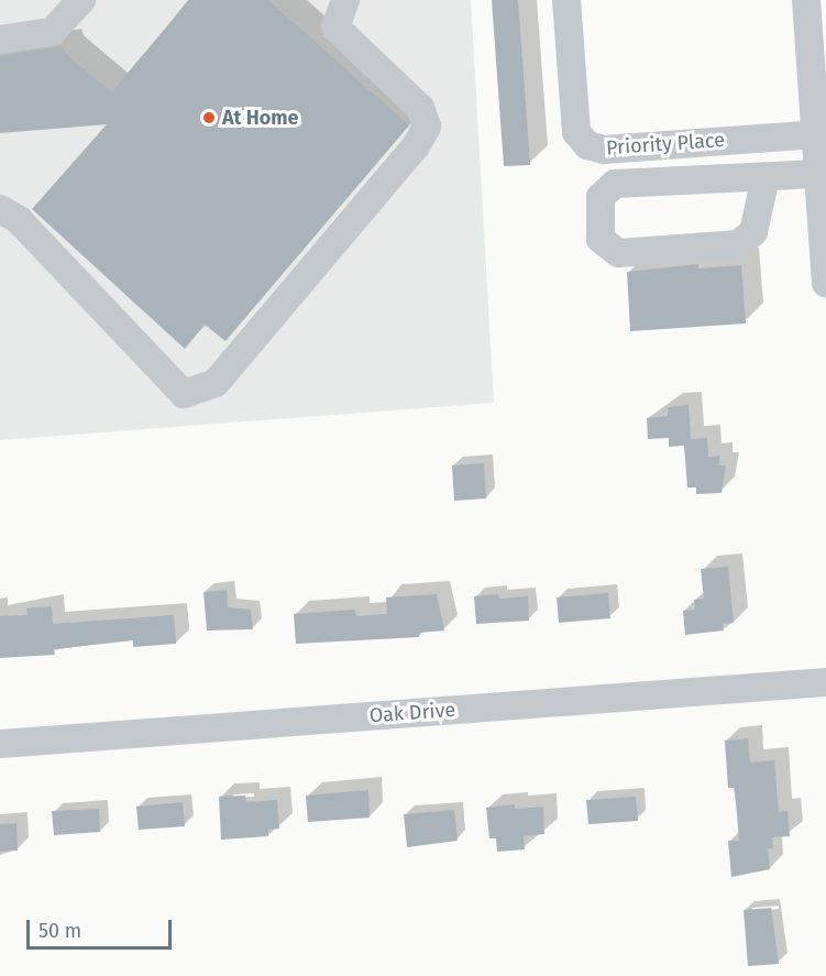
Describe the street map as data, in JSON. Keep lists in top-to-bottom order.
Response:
{
  "streets": {
    "street": ["Priority Place", "Oak Drive"]
  },
  "places": ["At Home"],
  "scale_bar": "50 m"
}
